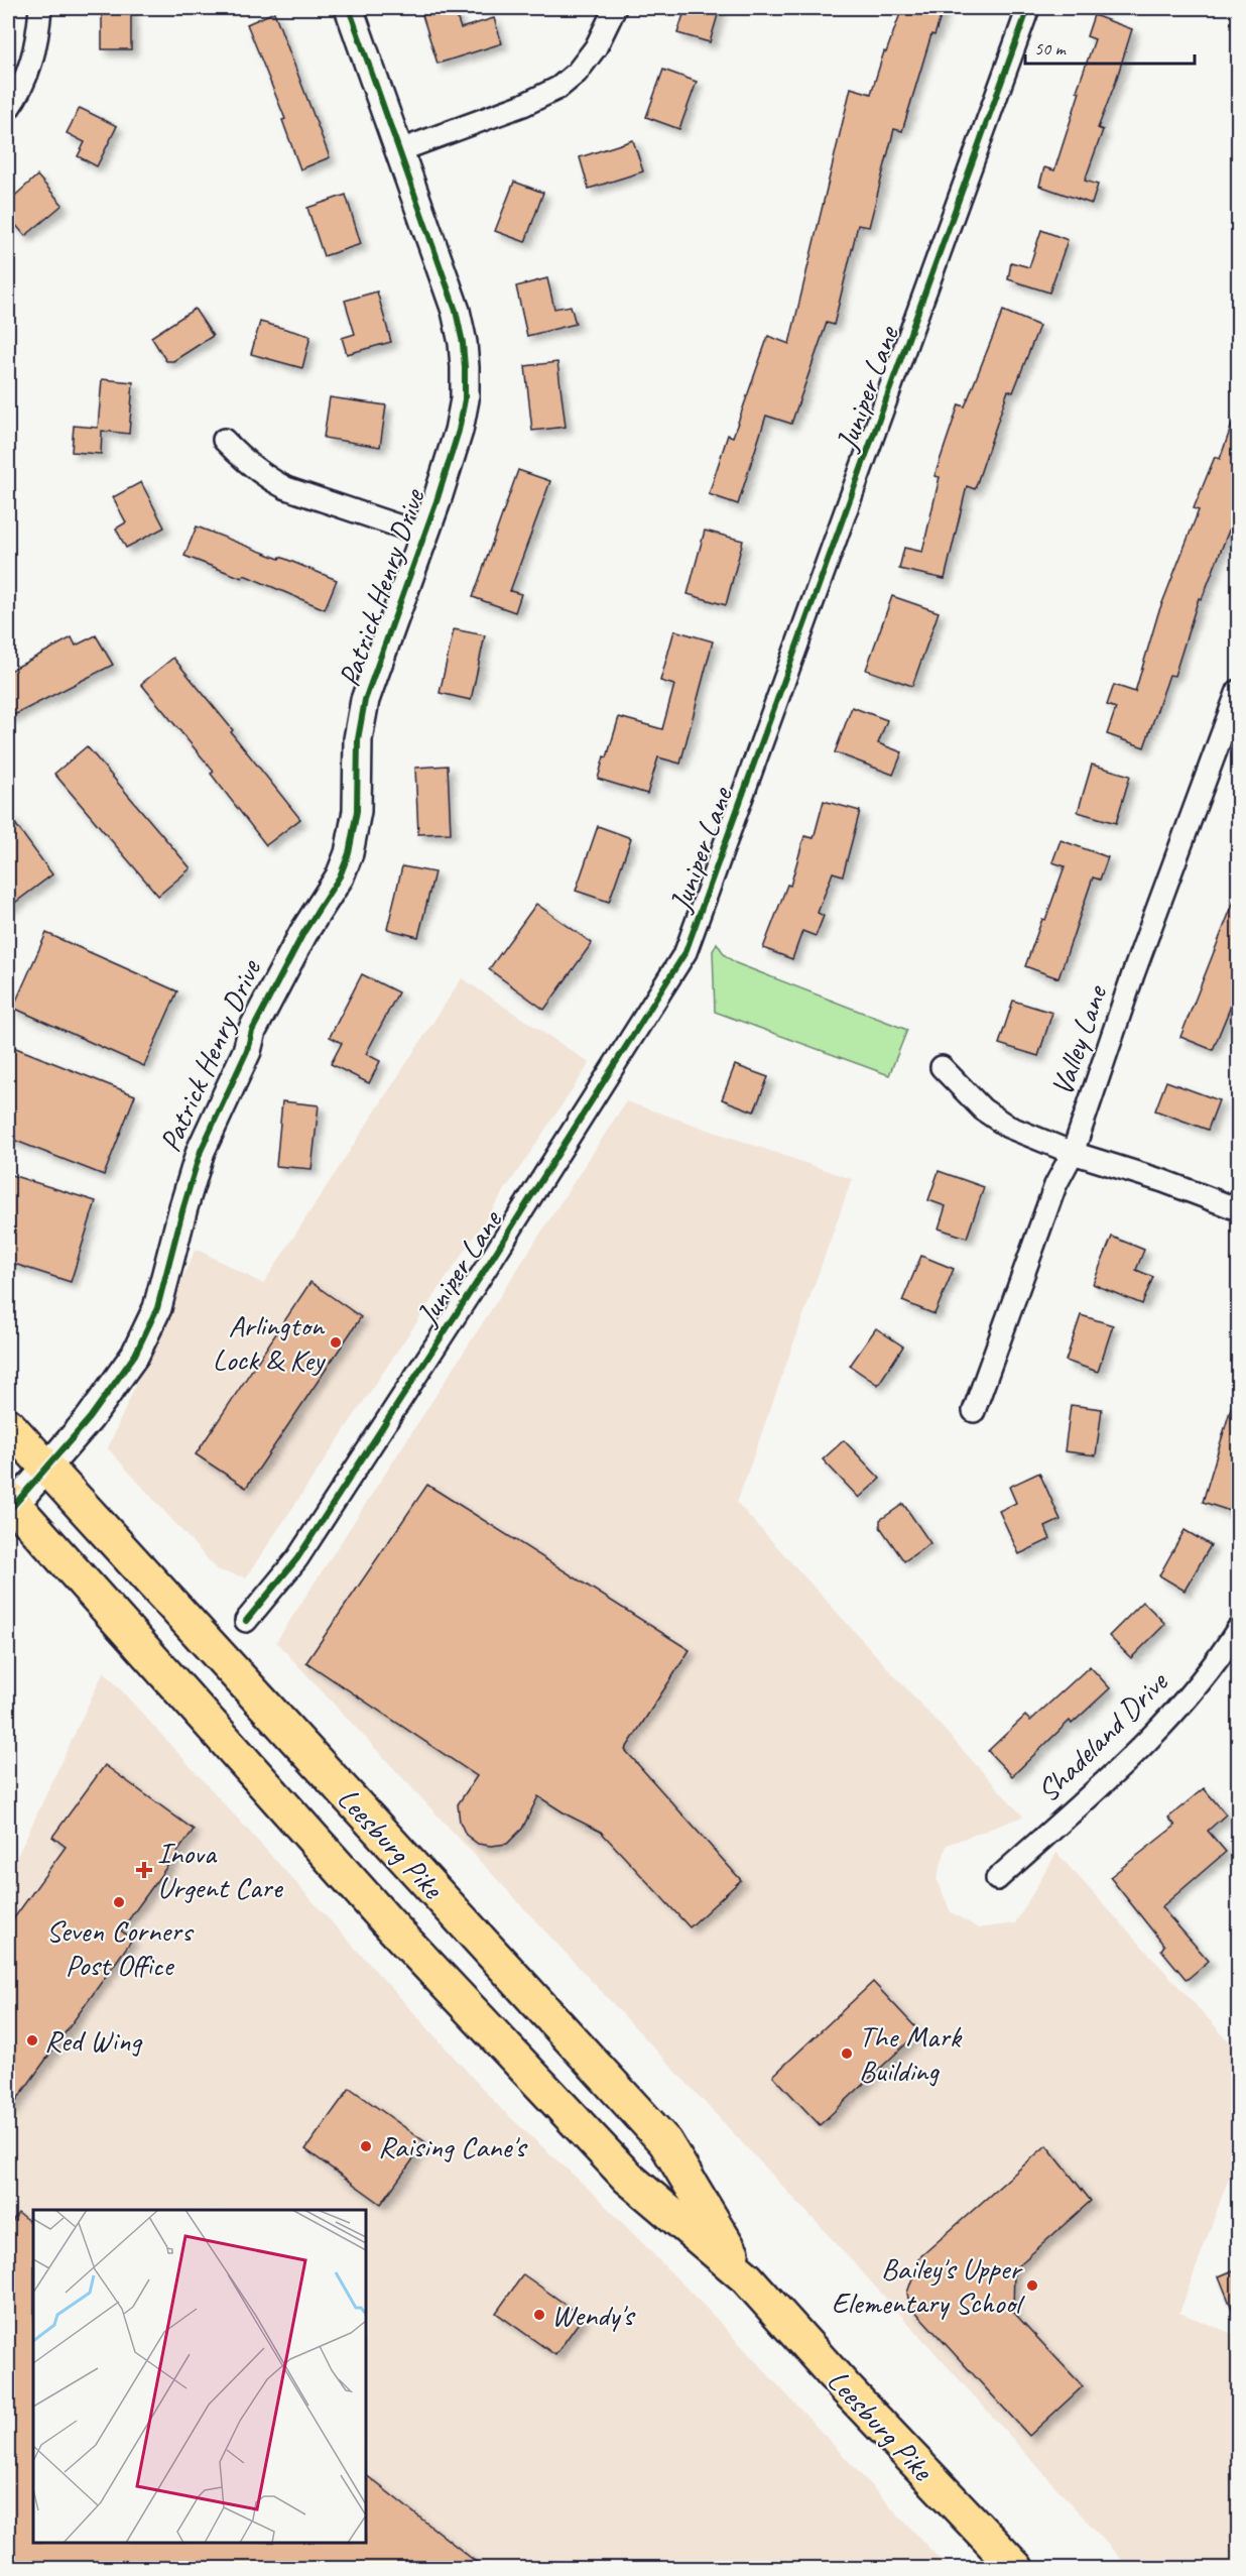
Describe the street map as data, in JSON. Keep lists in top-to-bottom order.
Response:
{
  "streets": {
    "main road": ["Leesburg Pike"],
    "street": [
      "Juniper Lane",
      "Patrick Henry Drive",
      "Valley Lane",
      "Shadeland Drive"
    ]
  },
  "crossings": [
    ["Patrick Henry Drive", "Leesburg Pike"]
  ],
  "places": {
    "other": [
      "Arlington Lock & Key",
      "Seven Corners Post Office",
      "Red Wing",
      "The Mark Building",
      "Raising Cane's",
      "Bailey's Upper Elementary School",
      "Wendy's"
    ],
    "health": ["Inova Urgent Care"]
  },
  "scale_bar": "50 m"
}
